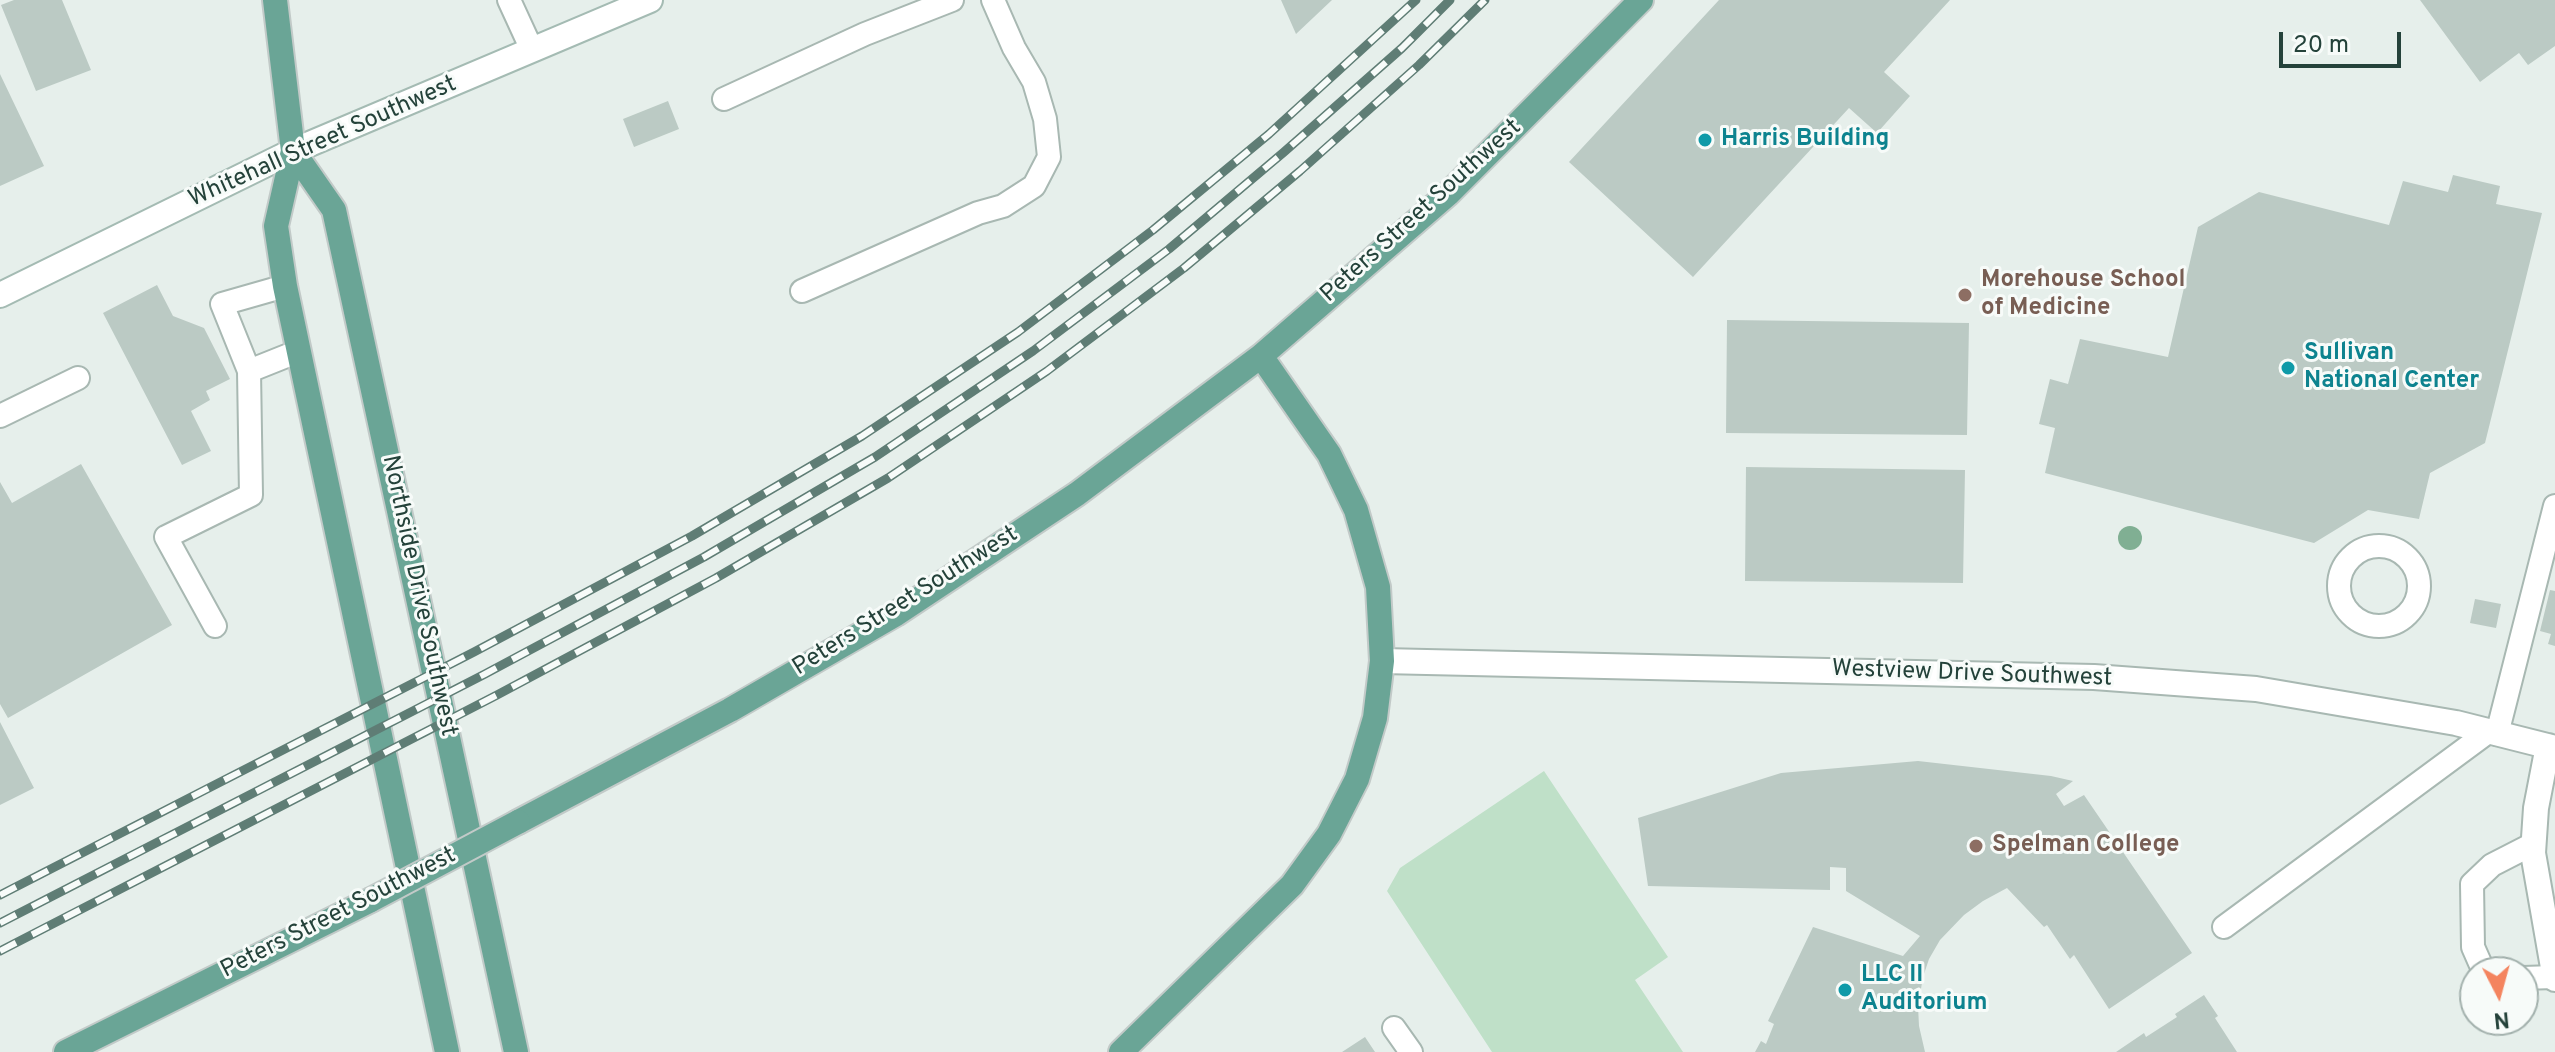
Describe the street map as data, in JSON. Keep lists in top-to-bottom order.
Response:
{
  "streets": {
    "main road": ["Peters Street Southwest", "Northside Drive Southwest"],
    "street": ["Whitehall Street Southwest", "Westview Drive Southwest"]
  },
  "crossings": [
    ["Whitehall Street Southwest", "Northside Drive Southwest"]
  ],
  "places": [
    "Harris Building",
    "Morehouse School of Medicine",
    "Sullivan National Center",
    "Spelman College",
    "LLC II Auditorium"
  ],
  "scale_bar": "20 m",
  "north": "bottom"
}
